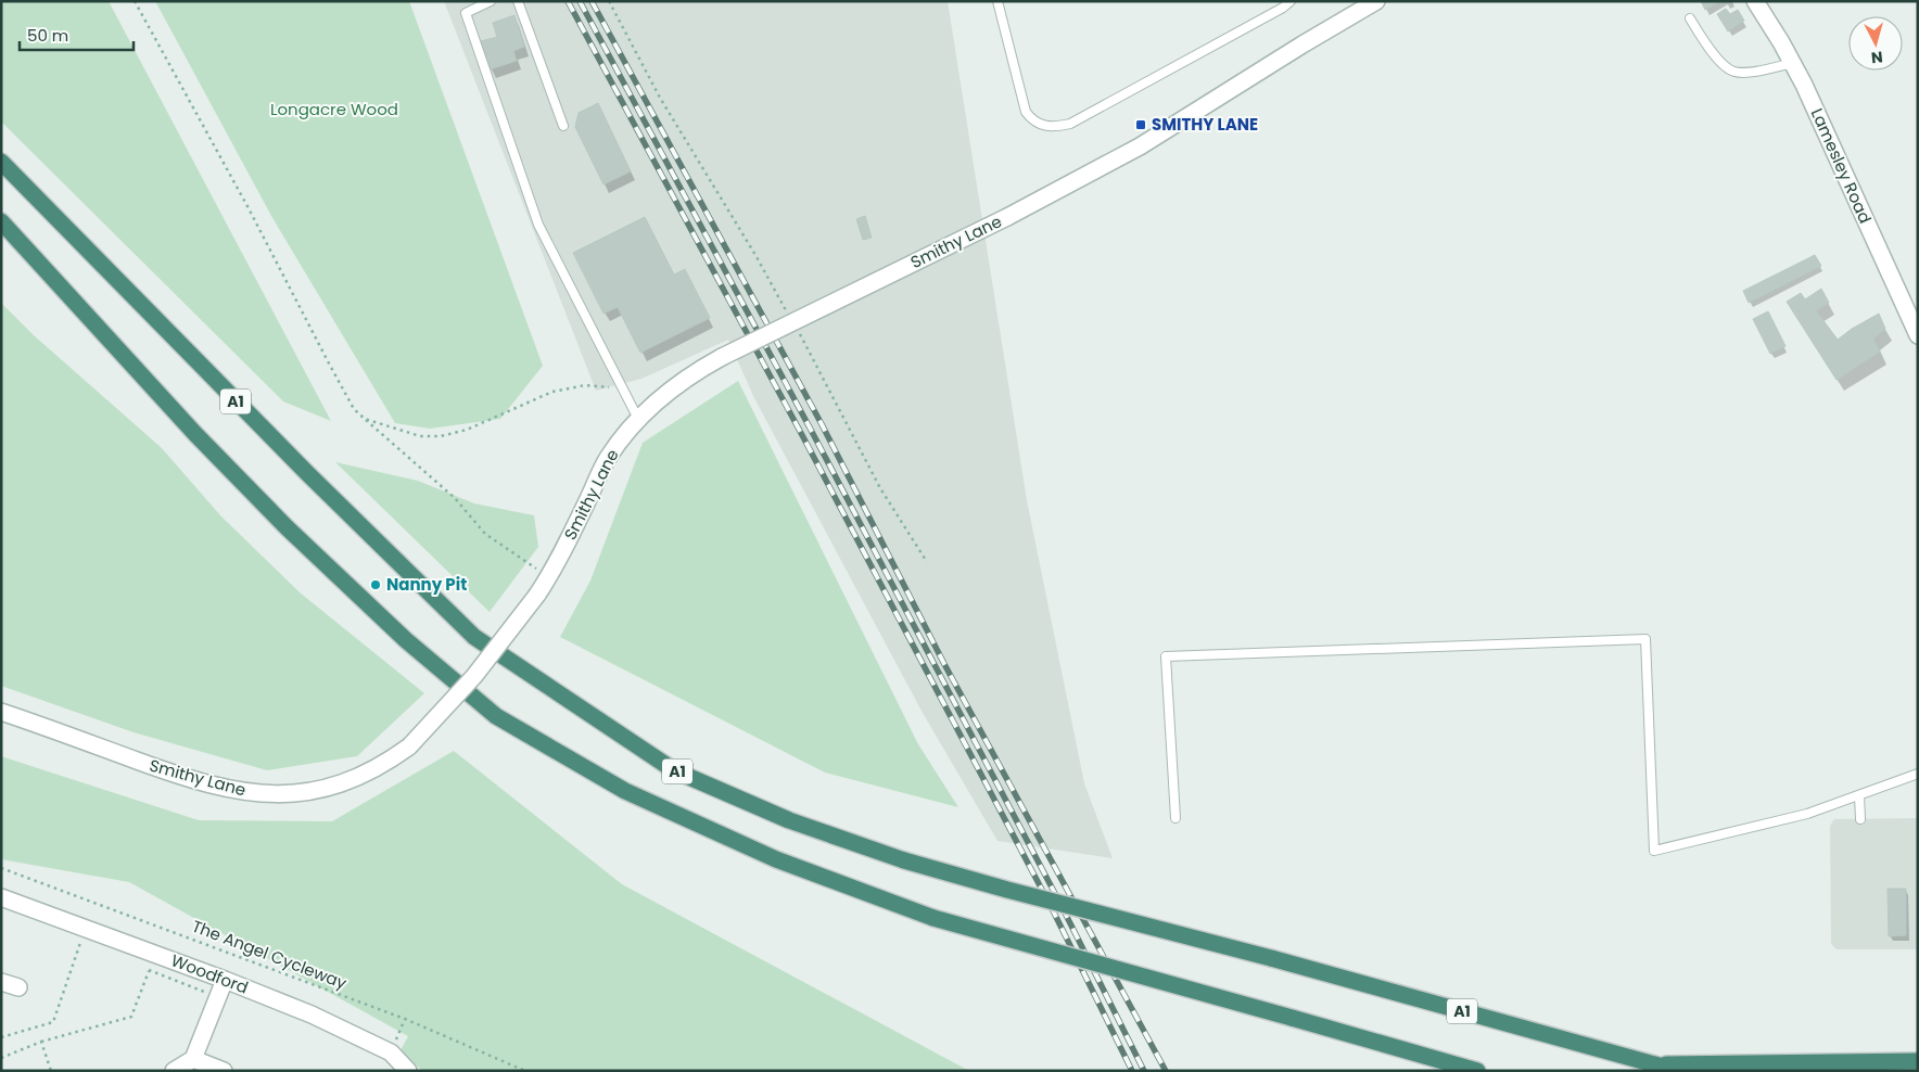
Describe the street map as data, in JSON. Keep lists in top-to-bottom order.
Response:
{
  "streets": {
    "highway": ["A1"],
    "street": ["Lamesley Road", "Smithy Lane", "Woodford"],
    "path": ["The Angel Cycleway"]
  },
  "parks": ["Longacre Wood"],
  "places": {
    "transit": ["SMITHY LANE"],
    "other": ["Nanny Pit"]
  },
  "scale_bar": "50 m",
  "north": "bottom"
}
